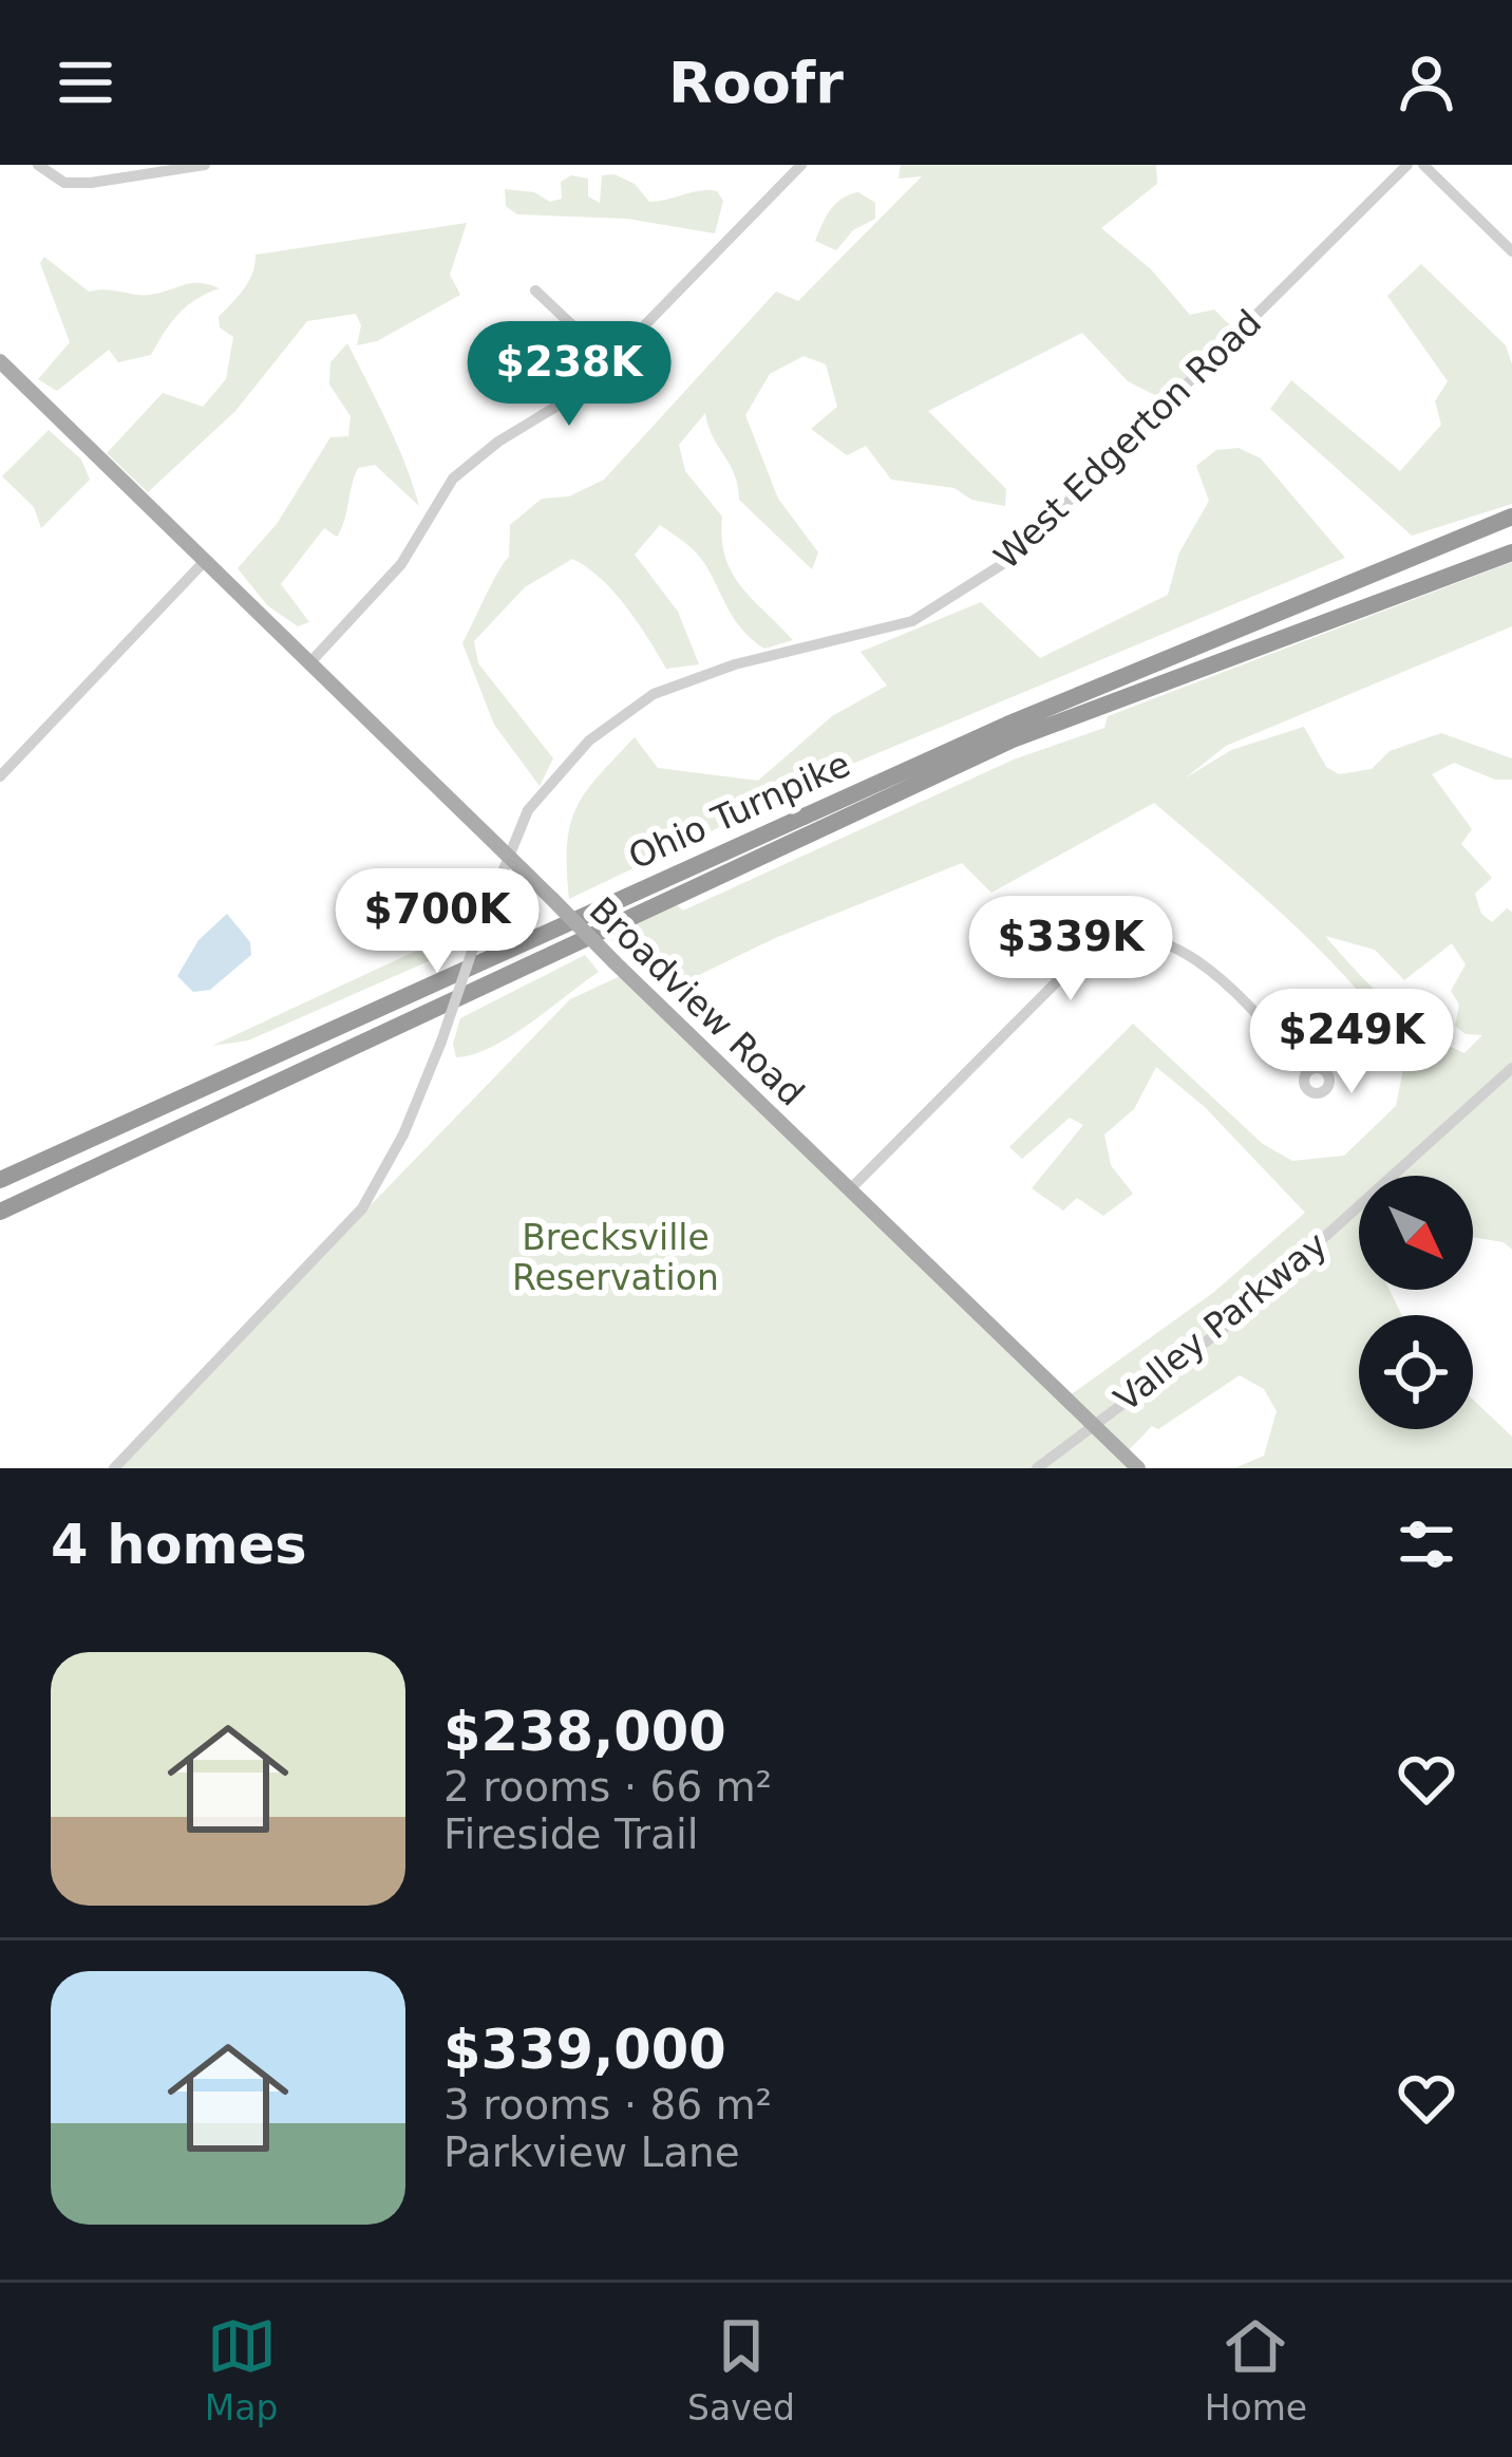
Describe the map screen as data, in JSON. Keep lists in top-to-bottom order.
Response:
{
  "streets": {
    "highway": ["Ohio Turnpike"],
    "main road": ["Broadview Road"],
    "street": ["West Edgerton Road", "Valley Parkway"]
  },
  "crossings": [
    ["West Edgerton Road", "Broadview Road"],
    ["Broadview Road", "Valley Parkway"]
  ],
  "parks": ["Brecksville Reservation"],
  "north": "bottom right",
  "page": {
    "header": "Roofr",
    "price": [
      "$238K",
      "$700K",
      "$339K",
      "$249K"
    ],
    "heading": "4 homes",
    "list": [
      {
        "name": "$238,000",
        "note": "2 rooms · 66 m² · Fireside Trail"
      },
      {
        "name": "$339,000",
        "note": "3 rooms · 86 m² · Parkview Lane"
      }
    ],
    "tabs": ["Map", "Saved", "Home"]
  }
}
